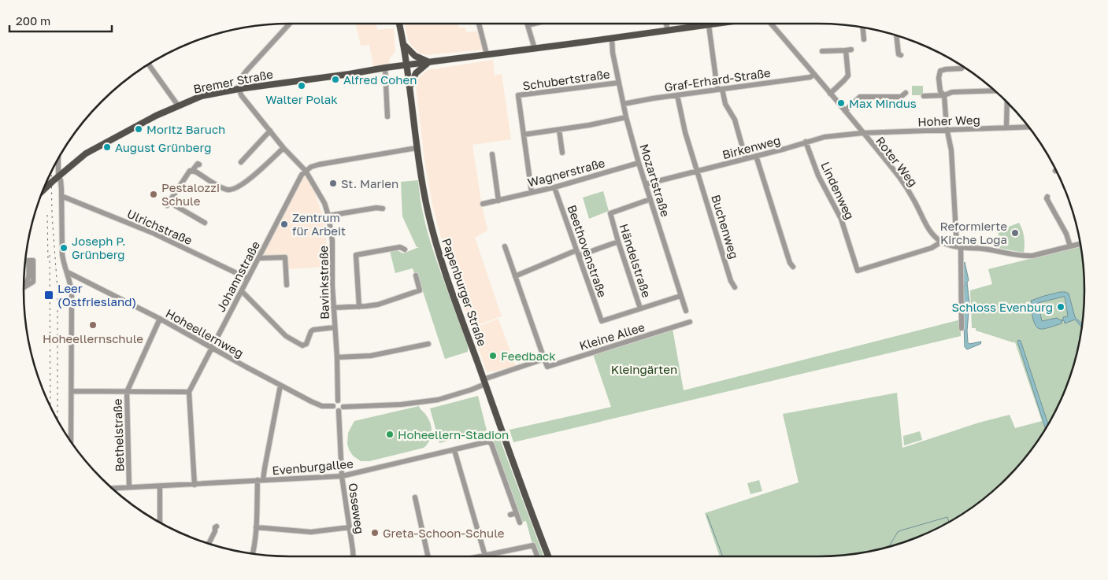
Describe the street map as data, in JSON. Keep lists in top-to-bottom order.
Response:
{
  "streets": {
    "main road": ["Bremer Straße", "Papenburger Straße"],
    "street": [
      "Schubertstraße",
      "Graf-Erhard-Straße",
      "Hoher Weg",
      "Birkenweg",
      "Roter Weg",
      "Wagnerstraße",
      "Mozartstraße",
      "Lindenweg",
      "Ulrichstraße",
      "Buchenweg",
      "Beethovenstraße",
      "Händelstraße",
      "Johannstraße",
      "Bavinkstraße",
      "Hoheellernweg",
      "Kleine Allee",
      "Bethelstraße",
      "Evenburgallee",
      "Osseweg"
    ]
  },
  "crossings": [
    ["Schubertstraße", "Wagnerstraße"],
    ["Schubertstraße", "Mozartstraße"],
    ["Graf-Erhard-Straße", "Roter Weg"],
    ["Graf-Erhard-Straße", "Mozartstraße"],
    ["Graf-Erhard-Straße", "Buchenweg"],
    ["Bremer Straße", "Mozartstraße"],
    ["Bremer Straße", "Bavinkstraße"],
    ["Bremer Straße", "Papenburger Straße"],
    ["Hoher Weg", "Birkenweg"],
    ["Hoher Weg", "Roter Weg"],
    ["Birkenweg", "Roter Weg"],
    ["Birkenweg", "Mozartstraße"],
    ["Birkenweg", "Lindenweg"],
    ["Birkenweg", "Buchenweg"],
    ["Roter Weg", "Lindenweg"],
    ["Wagnerstraße", "Mozartstraße"],
    ["Wagnerstraße", "Beethovenstraße"],
    ["Mozartstraße", "Händelstraße"],
    ["Ulrichstraße", "Johannstraße"],
    ["Beethovenstraße", "Händelstraße"],
    ["Johannstraße", "Bavinkstraße"],
    ["Johannstraße", "Hoheellernweg"],
    ["Bavinkstraße", "Hoheellernweg"],
    ["Bavinkstraße", "Osseweg"],
    ["Hoheellernweg", "Bethelstraße"],
    ["Hoheellernweg", "Osseweg"],
    ["Bethelstraße", "Evenburgallee"],
    ["Evenburgallee", "Osseweg"]
  ],
  "parks": ["Kleingärten"],
  "places": {
    "other": [
      "Alfred Cohen",
      "Walter Polak",
      "Max Mindus",
      "Moritz Baruch",
      "August Grünberg",
      "St. Marien",
      "Pestalozzi Schule",
      "Zentrum für Arbeit",
      "Reformierte Kirche Loga",
      "Joseph P. Grünberg",
      "Schloss Evenburg",
      "Hoheellernschule",
      "Feedback",
      "Hoheellern-Stadion",
      "Greta-Schoon-Schule"
    ],
    "transit": ["Leer (Ostfriesland)"]
  },
  "scale_bar": "200 m"
}
